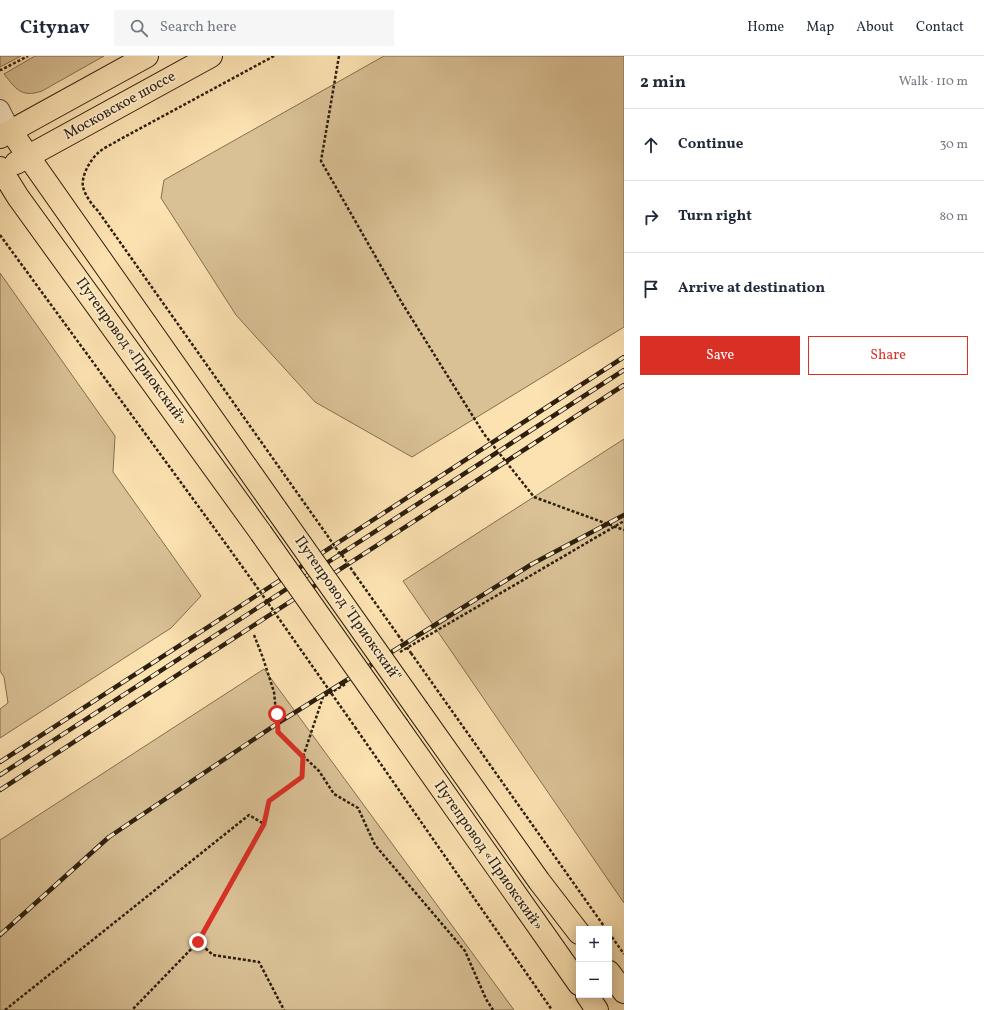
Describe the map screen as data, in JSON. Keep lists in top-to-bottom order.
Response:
{
  "streets": {
    "main road": ["Московское шоссе", "Путепровод «Приокский»", "Путепровод \"Приокский\""]
  },
  "crossings": [
    ["Московское шоссе", "Путепровод «Приокский»"],
    ["Путепровод «Приокский»", "Путепровод \"Приокский\""]
  ],
  "page": {
    "header": "Citynav",
    "search": "Search here",
    "nav": [
      "Home",
      "Map",
      "About",
      "Contact"
    ],
    "heading": ["2 min", "Walk · 110 m"],
    "list": [
      ["Continue", "30 m"],
      ["Turn right", "80 m"],
      "Arrive at destination"
    ],
    "buttons": ["Save", "Share"],
    "map_buttons": ["+", "−"]
  }
}
